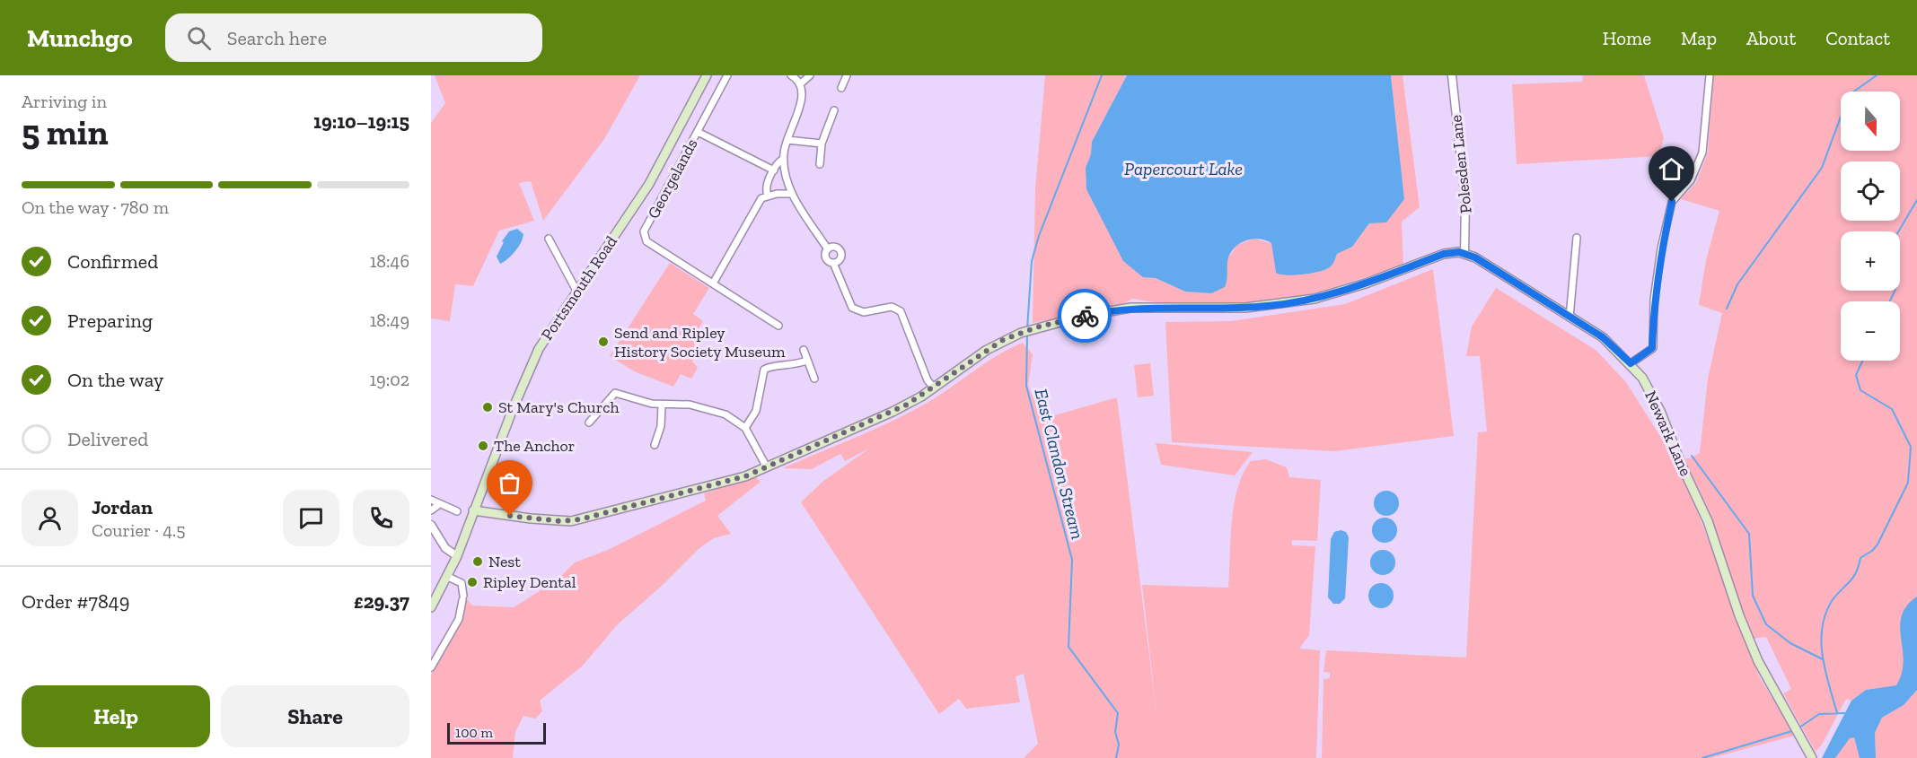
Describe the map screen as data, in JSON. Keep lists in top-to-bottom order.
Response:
{
  "streets": {
    "main road": ["Portsmouth Road", "Newark Lane"],
    "street": ["Polesden Lane", "Georgelands"]
  },
  "crossings": [
    ["Polesden Lane", "Newark Lane"]
  ],
  "water": ["Papercourt Lake", "East Clandon Stream"],
  "places": [
    "Send and Ripley History Society Museum",
    "St Mary's Church",
    "The Anchor",
    "Nest",
    "Ripley Dental"
  ],
  "scale_bar": "100 m",
  "north": "bottom",
  "page": {
    "header": "Munchgo",
    "search": "Search here",
    "nav": [
      "Home",
      "Map",
      "About",
      "Contact"
    ],
    "heading": ["5 min", "Arriving in", "19:10–19:15"],
    "panel": [
      "Jordan",
      "Courier · 4.5",
      "Order #7849",
      "£29.37"
    ],
    "map_buttons": ["+", "−"],
    "bar": "On the way · 780 m",
    "list": [
      ["Confirmed", "18:46"],
      ["Preparing", "18:49"],
      ["On the way", "19:02"],
      "Delivered"
    ],
    "buttons": ["Help", "Share"],
    "scale": "100 m"
  }
}
